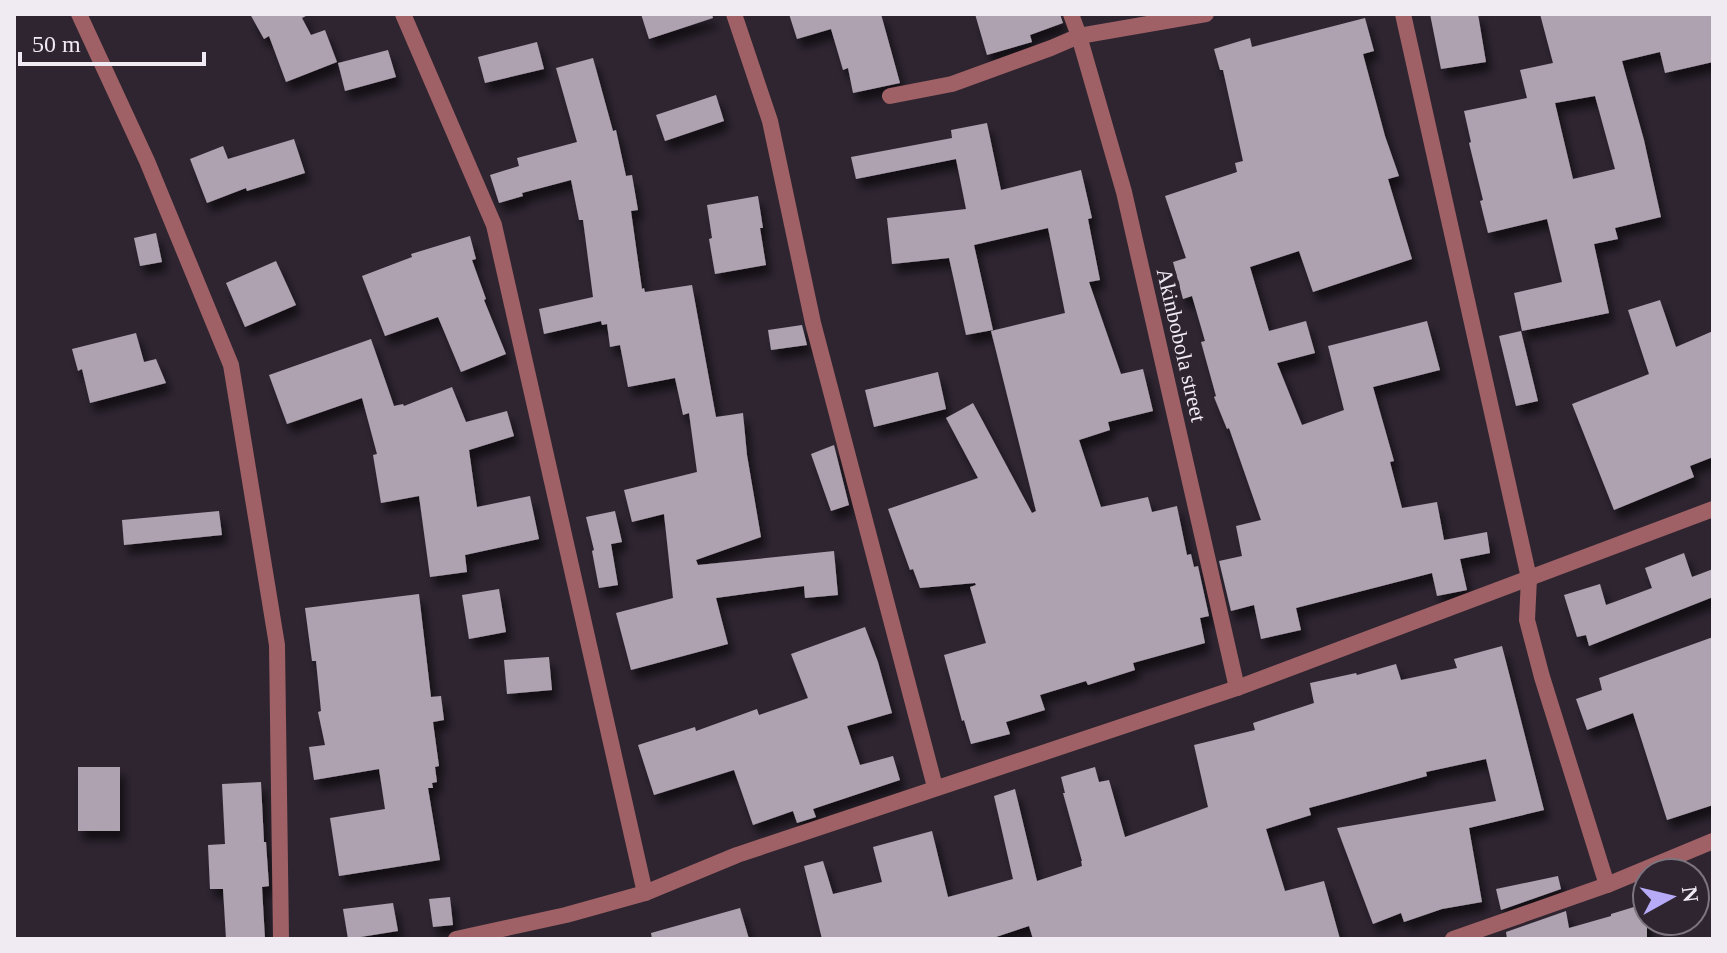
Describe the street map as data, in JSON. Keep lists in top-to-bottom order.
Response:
{
  "streets": {
    "street": ["Akinbobola street"]
  },
  "scale_bar": "50 m",
  "north": "right"
}
